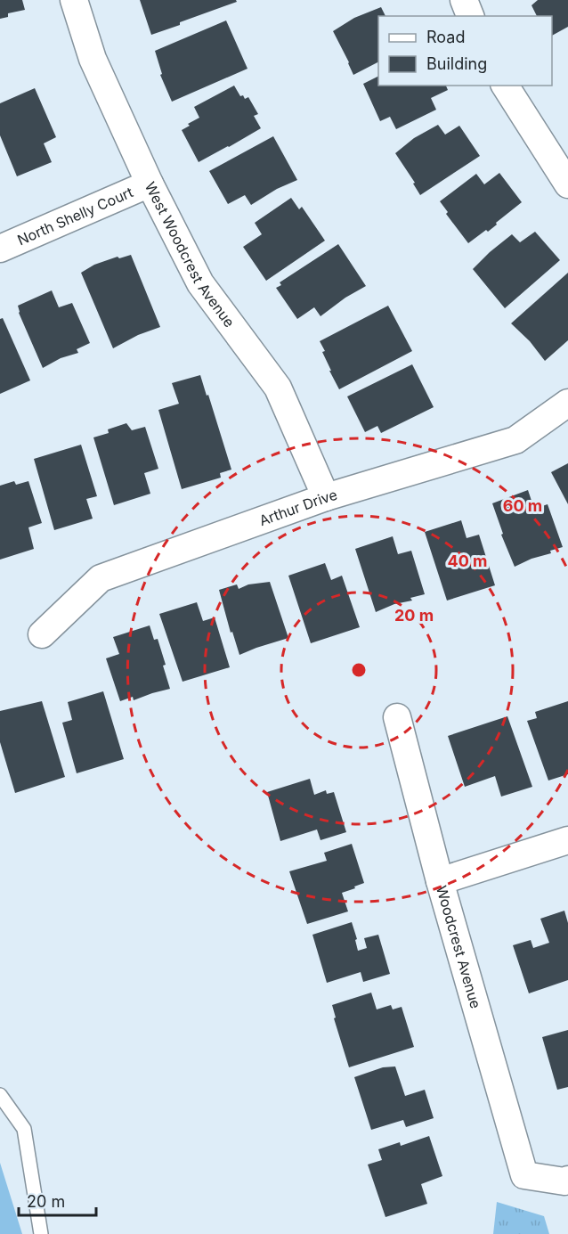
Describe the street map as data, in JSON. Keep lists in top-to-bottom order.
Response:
{
  "streets": {
    "street": [
      "North Shelly Court",
      "West Woodcrest Avenue",
      "Arthur Drive",
      "Woodcrest Avenue"
    ]
  },
  "crossings": [
    ["North Shelly Court", "West Woodcrest Avenue"],
    ["West Woodcrest Avenue", "Arthur Drive"]
  ],
  "legend": ["Road", "Building"],
  "scale_bar": "20 m",
  "rings": ["60 m", "40 m", "20 m"]
}
